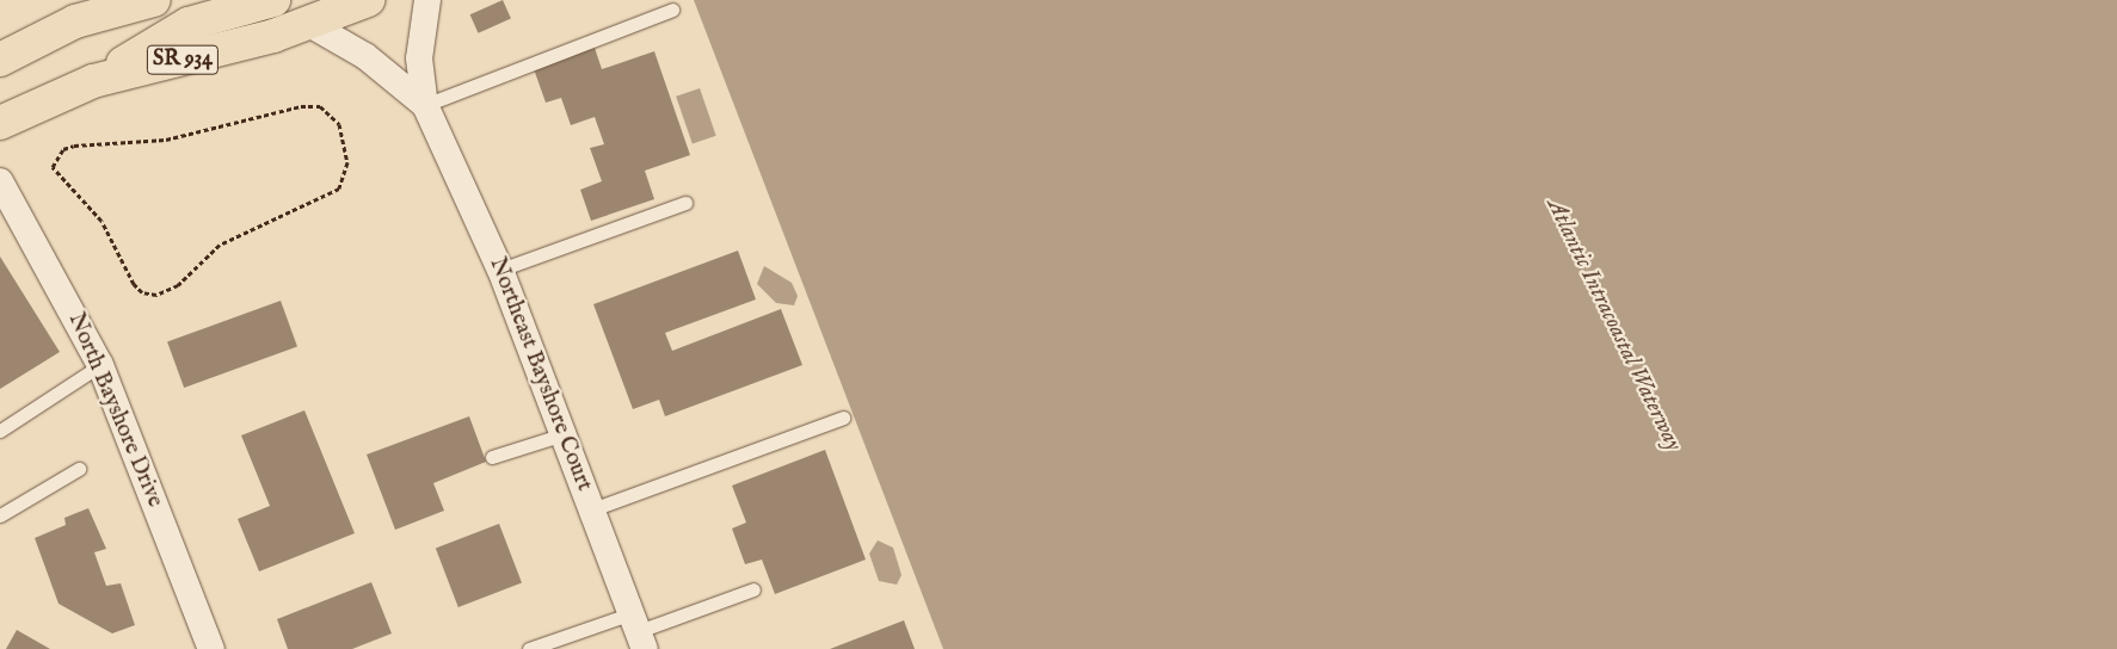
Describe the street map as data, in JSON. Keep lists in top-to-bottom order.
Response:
{
  "streets": {
    "main road": ["SR 934"],
    "street": ["Northeast Bayshore Court", "North Bayshore Drive"]
  },
  "crossings": [
    ["SR 934", "Northeast Bayshore Court"]
  ],
  "water": ["Atlantic Intracoastal Waterway"]
}
